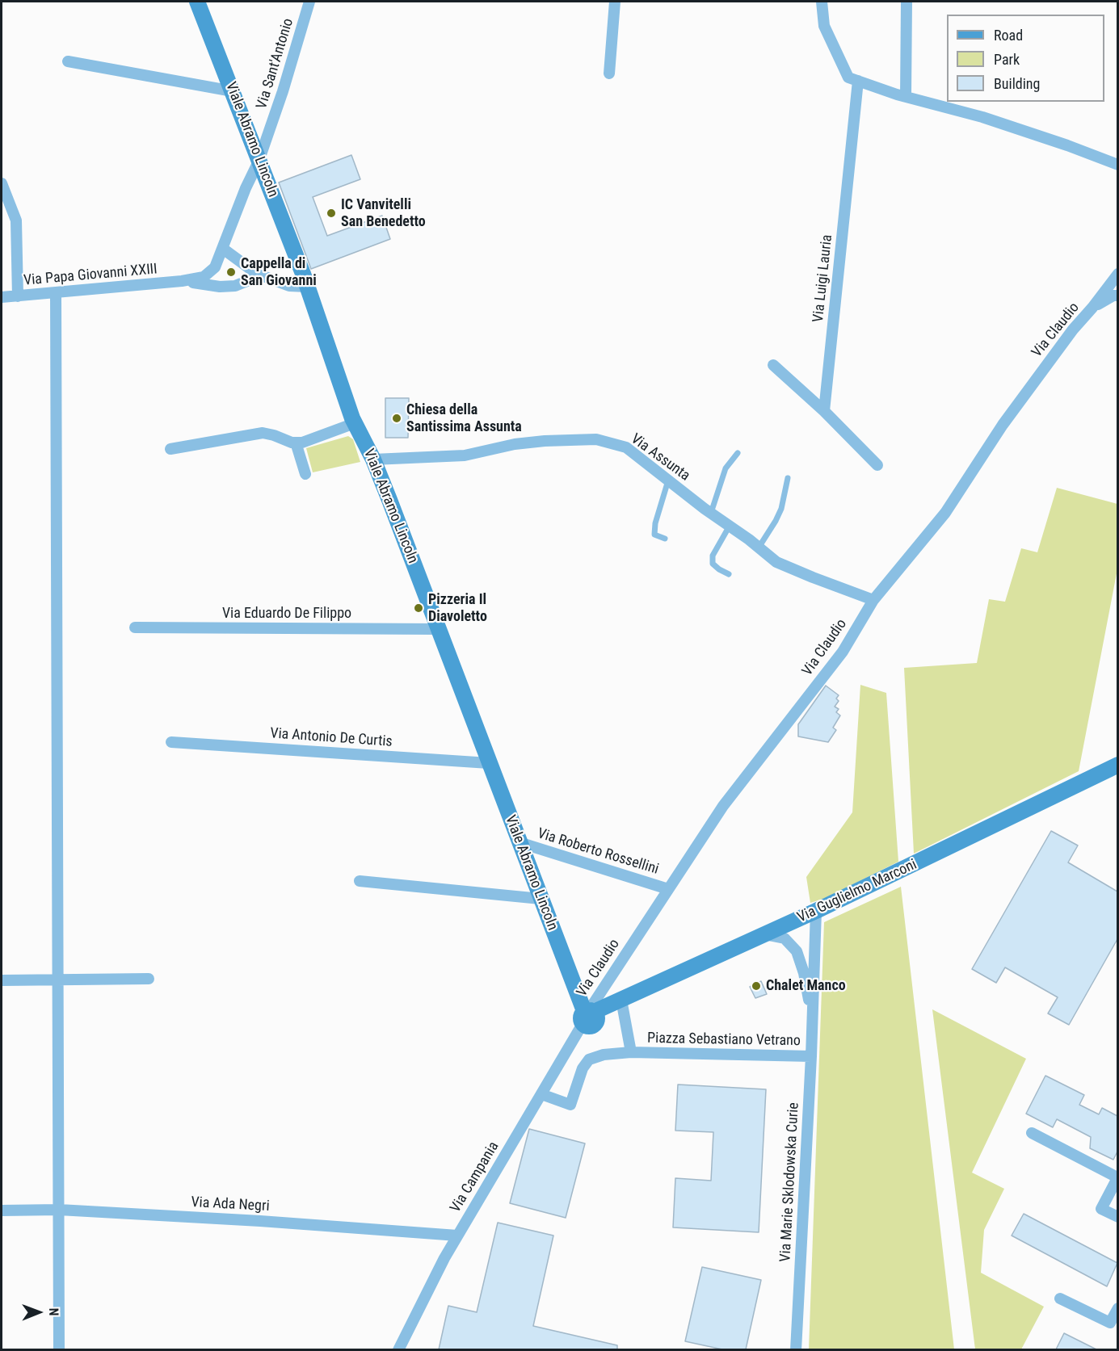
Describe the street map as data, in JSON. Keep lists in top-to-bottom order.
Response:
{
  "streets": {
    "street": [
      "Via Sant'Antonio",
      "Viale Abramo Lincoln",
      "Via Papa Giovanni XXIII",
      "Via Luigi Lauria",
      "Via Claudio",
      "Via Assunta",
      "Via Eduardo De Filippo",
      "Via Antonio De Curtis",
      "Via Roberto Rossellini",
      "Via Guglielmo Marconi",
      "Piazza Sebastiano Vetrano",
      "Via Campania",
      "Via Marie Sklodowska Curie",
      "Via Ada Negri"
    ]
  },
  "crossings": [
    ["Via Sant'Antonio", "Viale Abramo Lincoln"],
    ["Via Sant'Antonio", "Via Papa Giovanni XXIII"],
    ["Viale Abramo Lincoln", "Via Claudio"],
    ["Viale Abramo Lincoln", "Via Assunta"],
    ["Viale Abramo Lincoln", "Via Eduardo De Filippo"],
    ["Viale Abramo Lincoln", "Via Antonio De Curtis"],
    ["Viale Abramo Lincoln", "Via Roberto Rossellini"],
    ["Viale Abramo Lincoln", "Via Guglielmo Marconi"],
    ["Viale Abramo Lincoln", "Via Campania"],
    ["Via Claudio", "Via Assunta"],
    ["Via Claudio", "Via Roberto Rossellini"],
    ["Via Claudio", "Via Guglielmo Marconi"],
    ["Via Claudio", "Via Campania"],
    ["Via Guglielmo Marconi", "Piazza Sebastiano Vetrano"],
    ["Via Guglielmo Marconi", "Via Campania"],
    ["Via Guglielmo Marconi", "Via Marie Sklodowska Curie"],
    ["Piazza Sebastiano Vetrano", "Via Marie Sklodowska Curie"],
    ["Via Campania", "Via Ada Negri"]
  ],
  "places": [
    "IC Vanvitelli San Benedetto",
    "Cappella di San Giovanni",
    "Chiesa della Santissima Assunta",
    "Pizzeria Il Diavoletto",
    "Chalet Manco"
  ],
  "legend": ["Road", "Park", "Building"],
  "north": "right"
}
